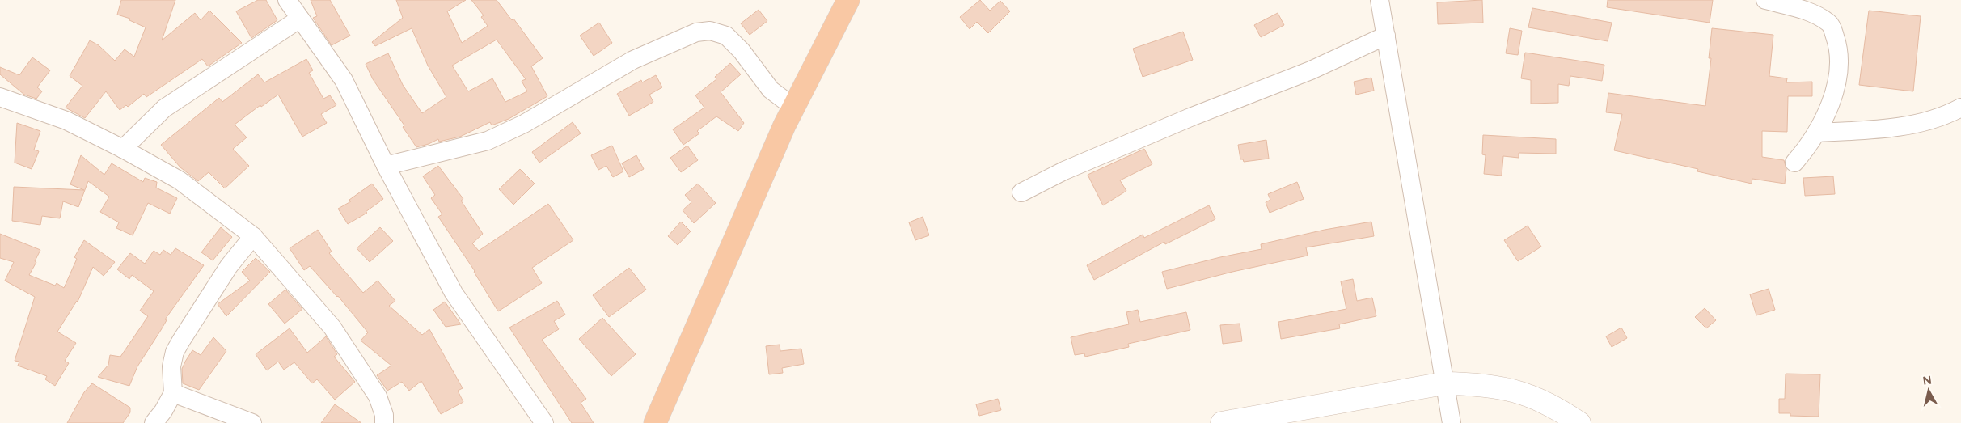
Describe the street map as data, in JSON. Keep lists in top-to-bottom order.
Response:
{
  "north": "top"
}
